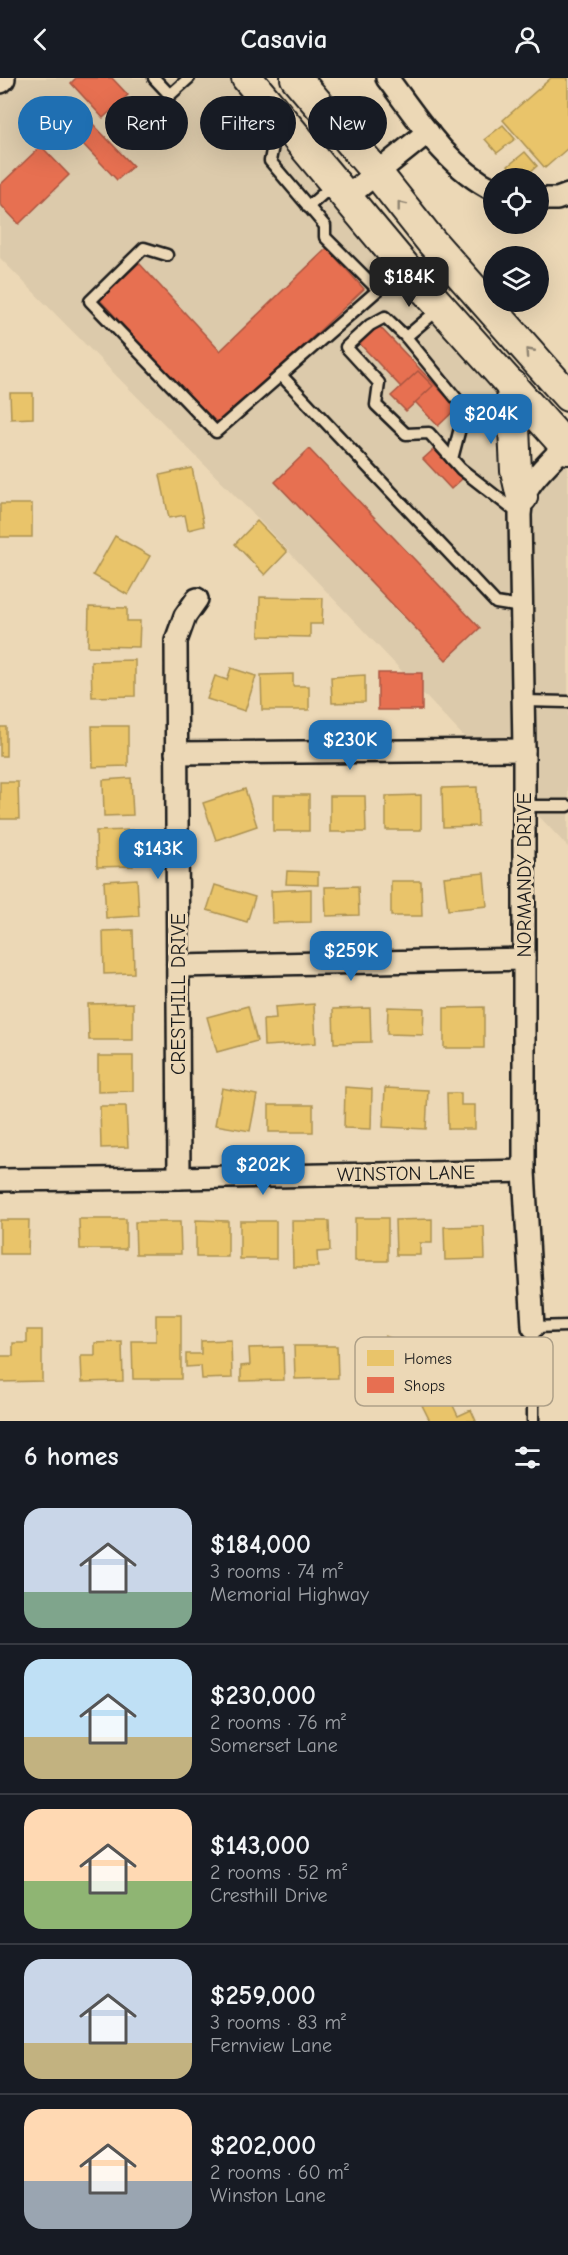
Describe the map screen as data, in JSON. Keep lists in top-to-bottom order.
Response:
{
  "streets": {
    "street": ["NORMANDY DRIVE", "CRESTHILL DRIVE", "WINSTON LANE"]
  },
  "crossings": [
    ["NORMANDY DRIVE", "WINSTON LANE"],
    ["CRESTHILL DRIVE", "WINSTON LANE"]
  ],
  "legend": ["Homes", "Shops"],
  "page": {
    "header": "Casavia",
    "chip": [
      "Buy",
      "Rent",
      "Filters",
      "New"
    ],
    "price": [
      "$184K",
      "$204K",
      "$230K",
      "$143K",
      "$259K",
      "$202K"
    ],
    "heading": "6 homes",
    "list": [
      {
        "name": "$184,000",
        "note": "3 rooms · 74 m² · Memorial Highway"
      },
      {
        "name": "$230,000",
        "note": "2 rooms · 76 m² · Somerset Lane"
      },
      {
        "name": "$143,000",
        "note": "2 rooms · 52 m² · Cresthill Drive"
      },
      {
        "name": "$259,000",
        "note": "3 rooms · 83 m² · Fernview Lane"
      },
      {
        "name": "$202,000",
        "note": "2 rooms · 60 m² · Winston Lane"
      }
    ]
  }
}
